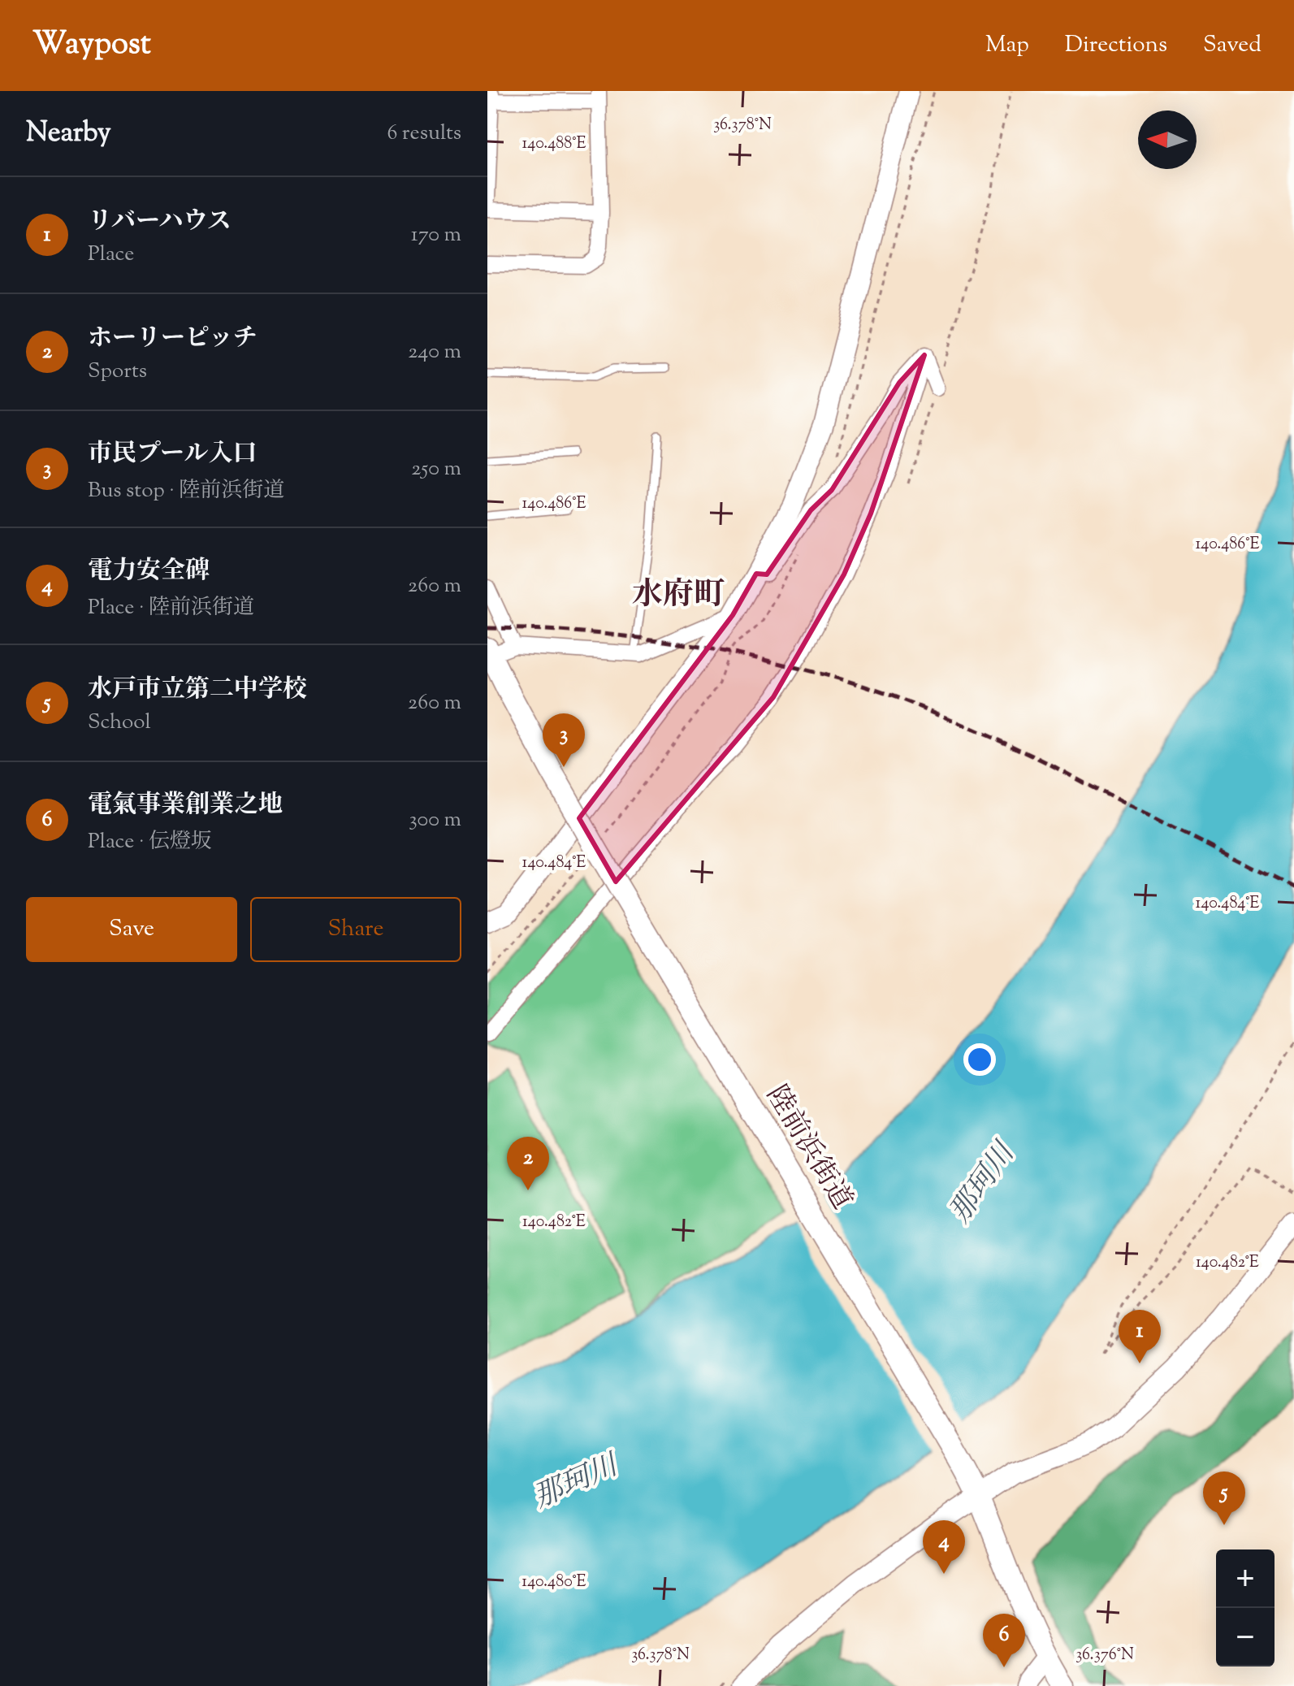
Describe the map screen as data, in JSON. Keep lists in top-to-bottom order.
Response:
{
  "streets": {
    "main road": ["陸前浜街道"]
  },
  "districts": ["水府町"],
  "water": ["那珂川"],
  "north": "left",
  "page": {
    "header": "Waypost",
    "nav": ["Map", "Directions", "Saved"],
    "heading": ["Nearby", "6 results"],
    "list": [
      {
        "mark": "1",
        "name": "リバーハウス",
        "note": "Place",
        "value": "170 m"
      },
      {
        "mark": "2",
        "name": "ホーリーピッチ",
        "note": "Sports",
        "value": "240 m"
      },
      {
        "mark": "3",
        "name": "市民プール入口",
        "note": "Bus stop · 陸前浜街道",
        "value": "250 m"
      },
      {
        "mark": "4",
        "name": "電力安全碑",
        "note": "Place · 陸前浜街道",
        "value": "260 m"
      },
      {
        "mark": "5",
        "name": "水戸市立第二中学校",
        "note": "School",
        "value": "260 m"
      },
      {
        "mark": "6",
        "name": "電氣事業創業之地",
        "note": "Place · 伝燈坂",
        "value": "300 m"
      }
    ],
    "pins": [
      "3",
      "2",
      "1",
      "5",
      "4",
      "6"
    ],
    "buttons": ["Save", "Share"],
    "map_buttons": ["+", "−"]
  },
  "coordinates": [
    "36.378°N",
    "140.488°E",
    "140.486°E",
    "140.484°E",
    "140.482°E",
    "140.480°E",
    "36.376°N"
  ]
}
